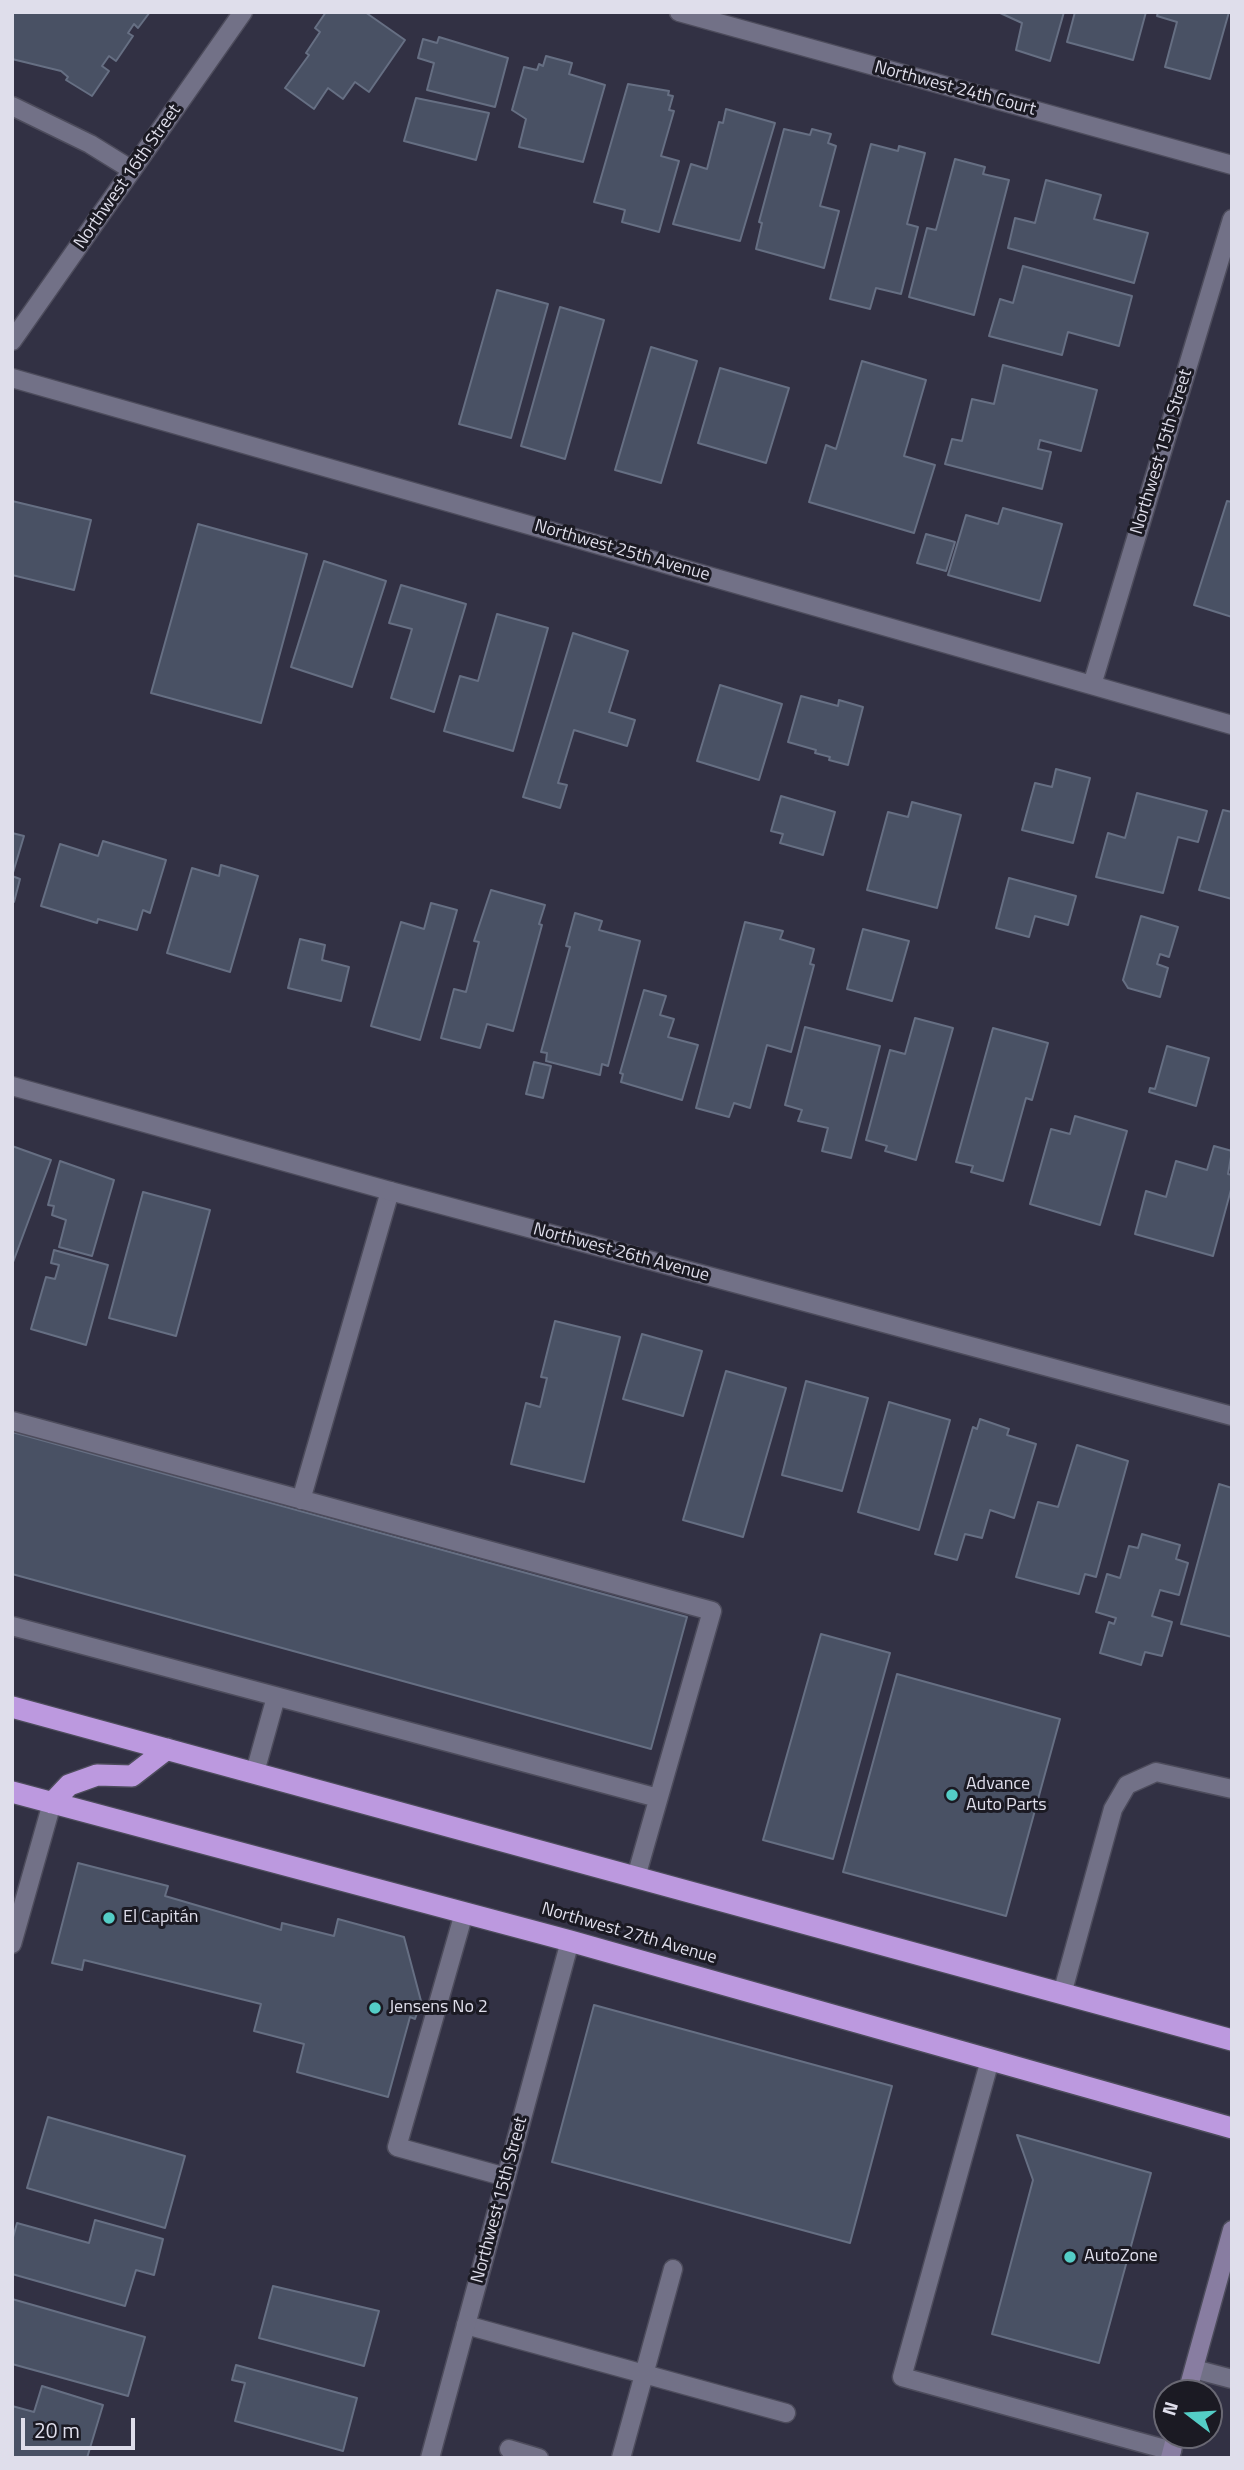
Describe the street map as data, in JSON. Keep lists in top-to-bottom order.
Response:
{
  "streets": {
    "highway": ["Northwest 27th Avenue"],
    "street": [
      "Northwest 24th Court",
      "Northwest 16th Street",
      "Northwest 15th Street",
      "Northwest 25th Avenue",
      "Northwest 26th Avenue"
    ]
  },
  "crossings": [
    ["Northwest 15th Street", "Northwest 25th Avenue"],
    ["Northwest 15th Street", "Northwest 27th Avenue"]
  ],
  "places": [
    "Advance Auto Parts",
    "El Capitán",
    "Jensens No 2",
    "AutoZone"
  ],
  "scale_bar": "20 m",
  "north": "left"
}
